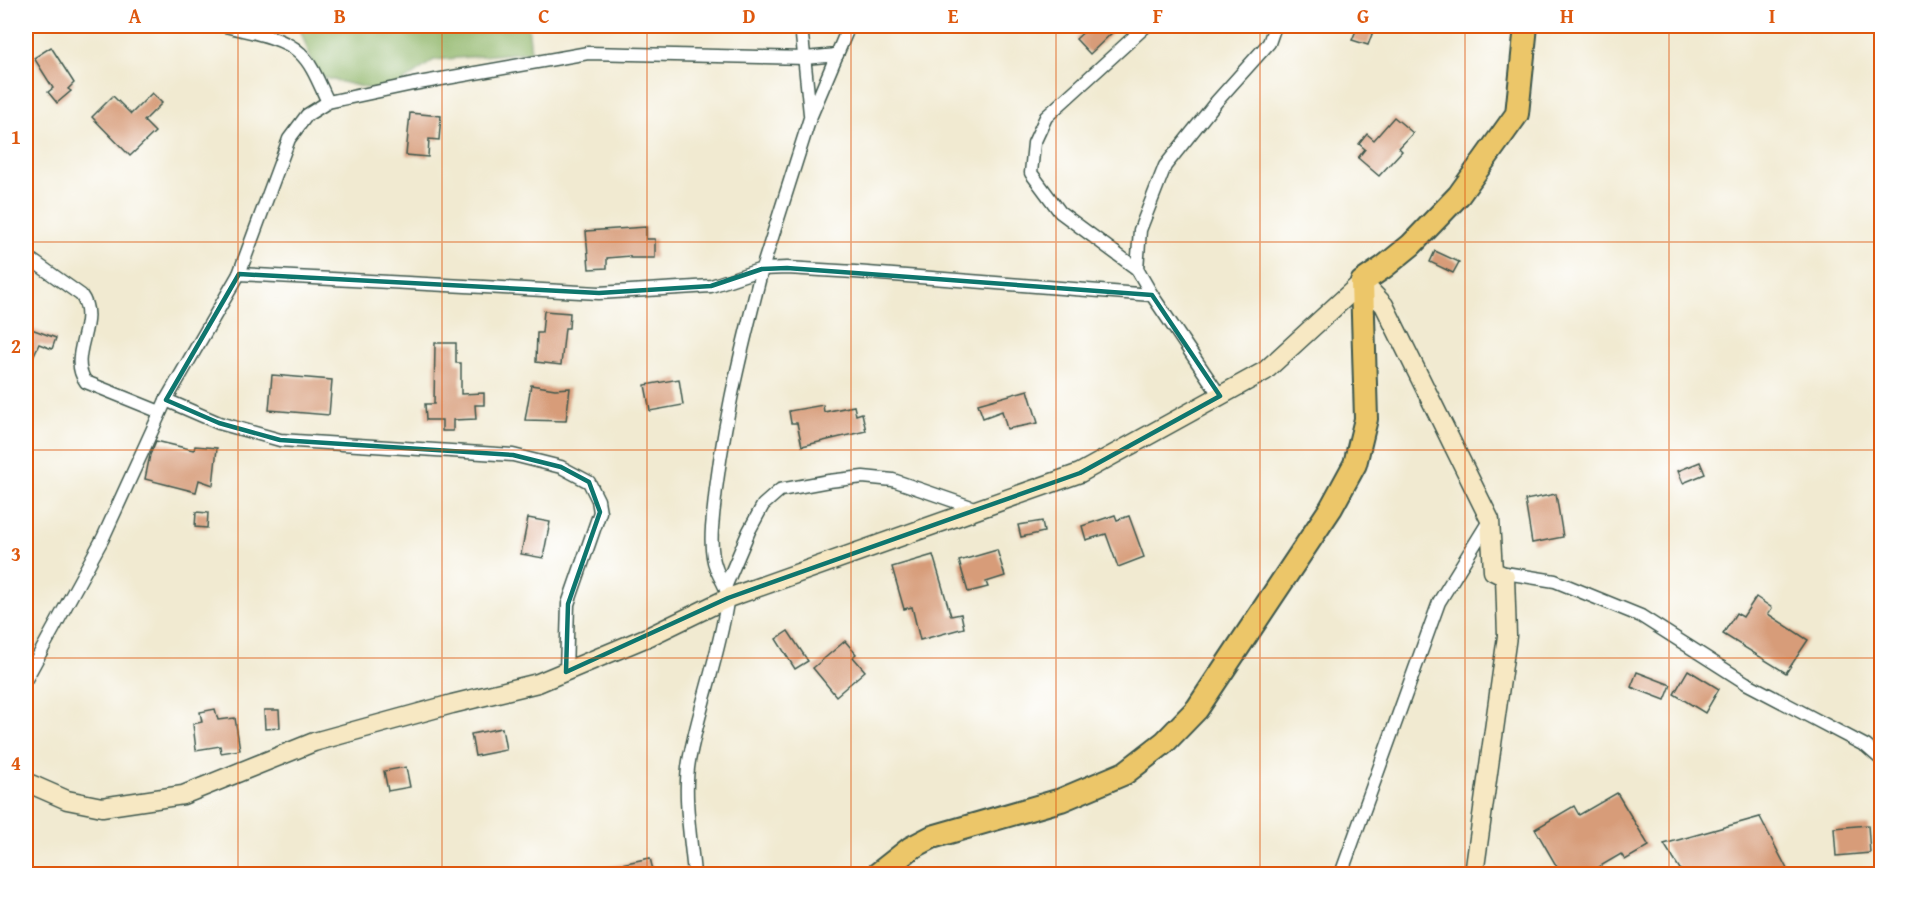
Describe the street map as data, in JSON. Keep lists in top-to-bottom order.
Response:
{
  "grid": {
    "columns": [
      "A",
      "B",
      "C",
      "D",
      "E",
      "F",
      "G",
      "H",
      "I"
    ],
    "rows": [
      "1",
      "2",
      "3",
      "4"
    ]
  }
}
